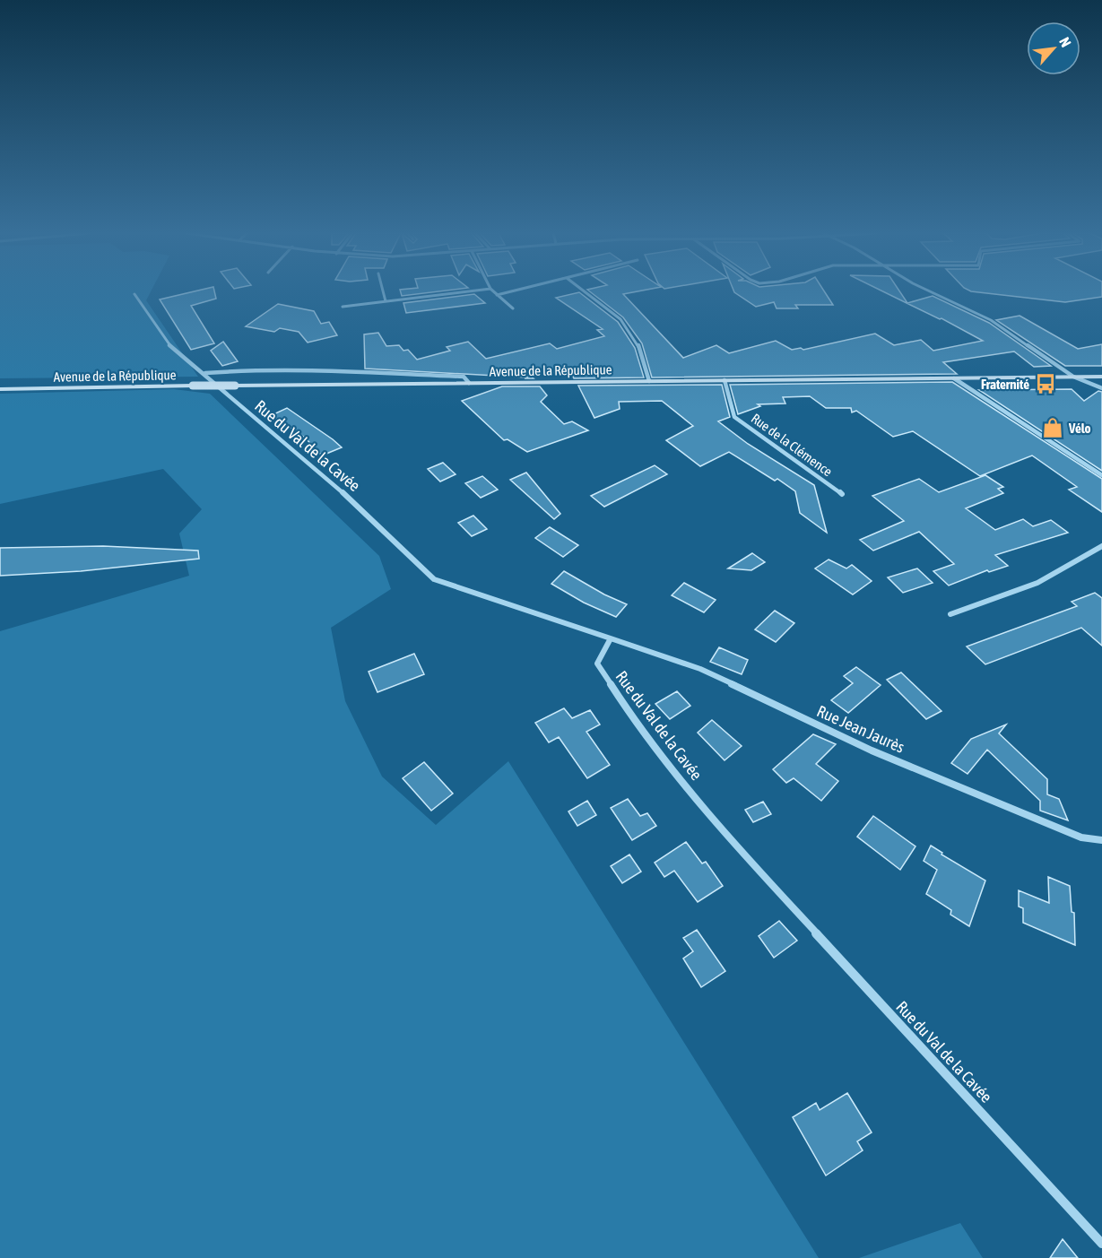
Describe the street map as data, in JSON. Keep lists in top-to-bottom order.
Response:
{
  "streets": {
    "main road": ["Avenue de la République"],
    "street": ["Rue de la Clémence", "Rue du Val de la Cavée", "Rue Jean Jaurès"]
  },
  "crossings": [
    ["Avenue de la République", "Rue de la Clémence"],
    ["Rue du Val de la Cavée", "Rue Jean Jaurès"]
  ],
  "places": {
    "bus stop": ["Fraternité"],
    "shop": ["Vélo"]
  },
  "north": "top right"
}
